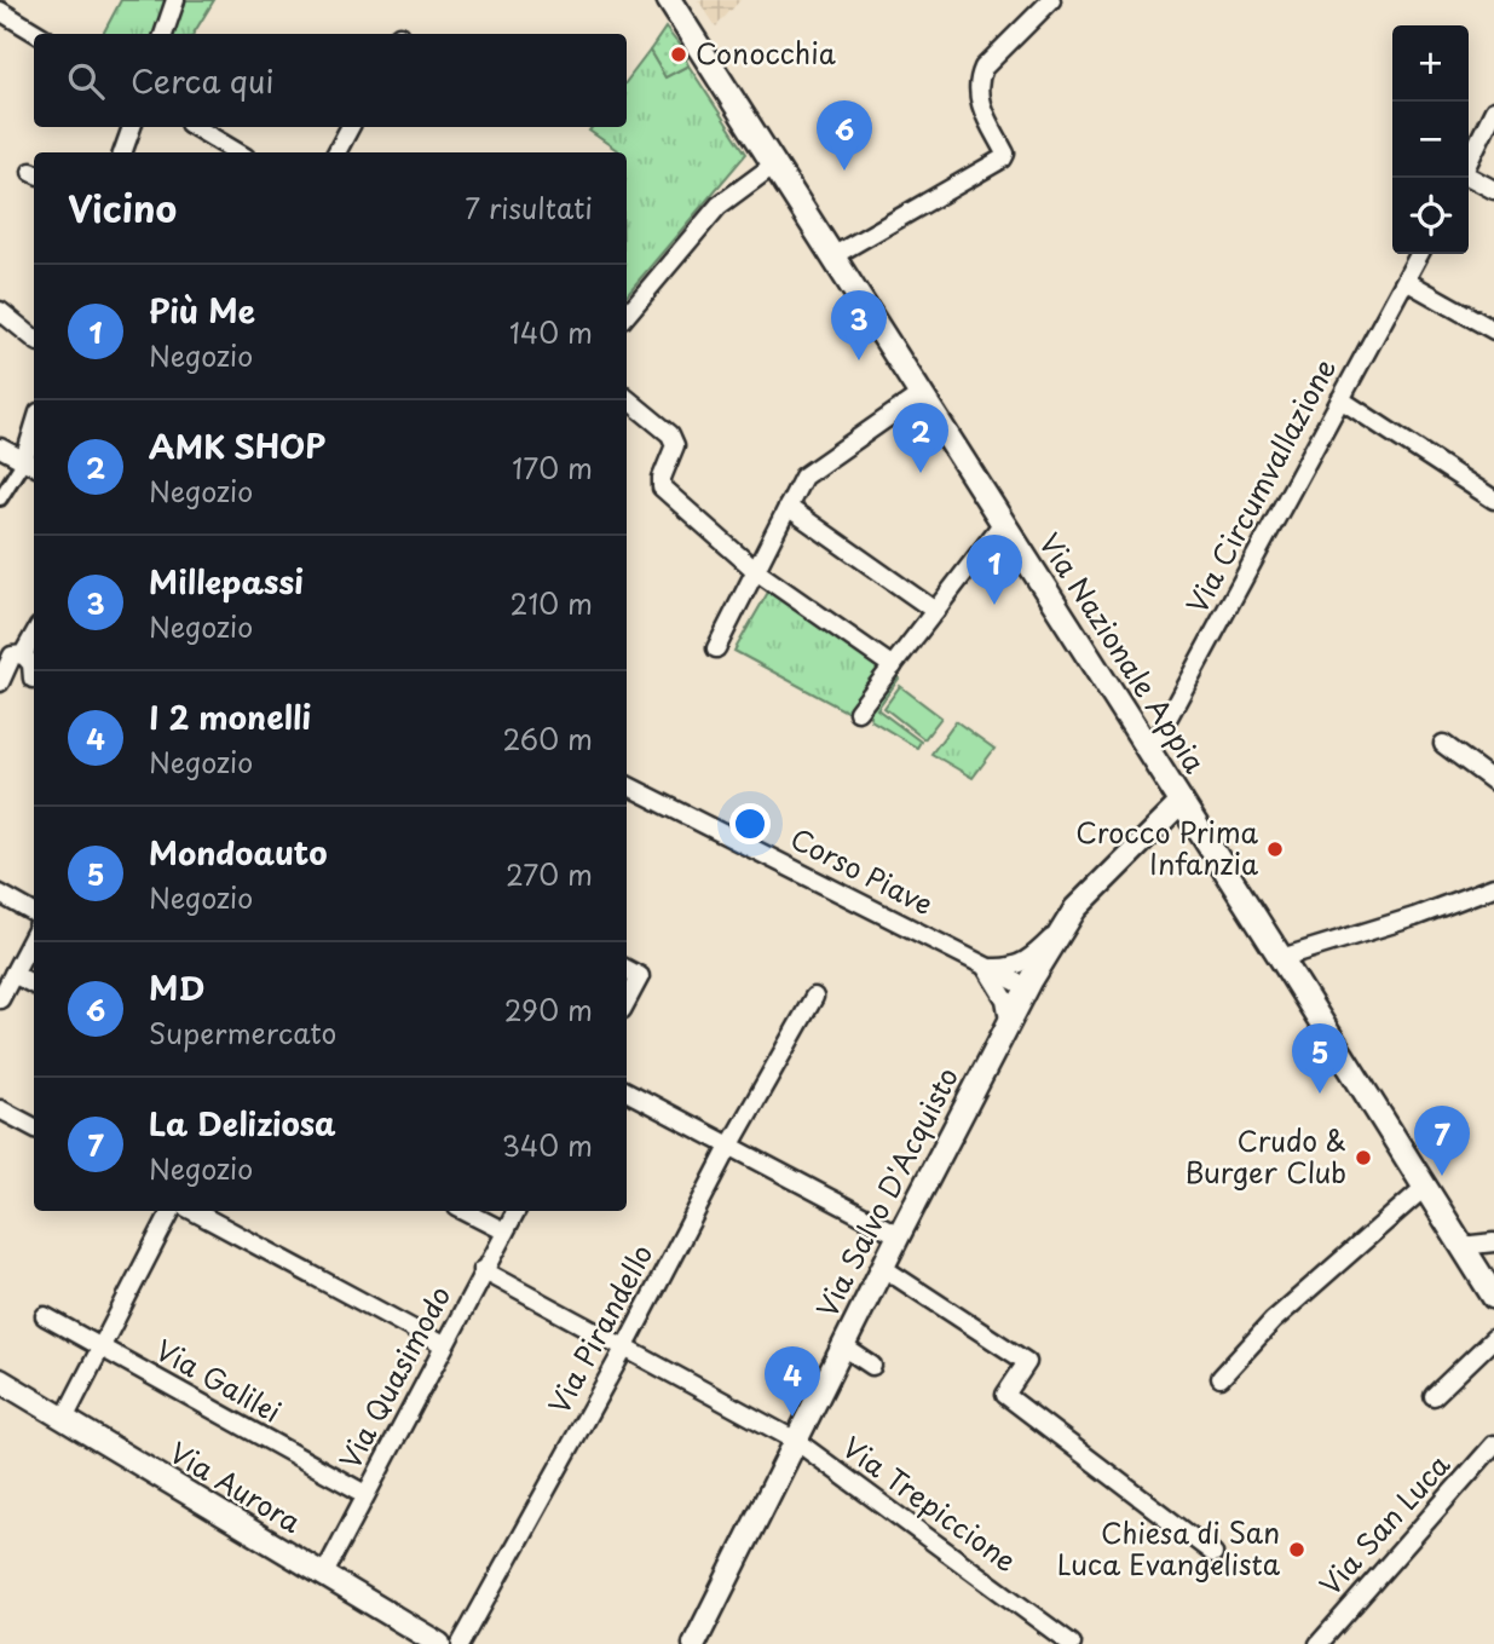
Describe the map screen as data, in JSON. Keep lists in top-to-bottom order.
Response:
{
  "streets": {
    "main road": ["Via Nazionale Appia"],
    "street": [
      "Via Circumvallazione",
      "Corso Piave",
      "Via Salvo D'Acquisto",
      "Via Pirandello",
      "Via Quasimodo",
      "Via Galilei",
      "Via Aurora",
      "Via Trepiccione",
      "Via San Luca"
    ]
  },
  "crossings": [
    ["Via Circumvallazione", "Via Nazionale Appia"],
    ["Via Nazionale Appia", "Via Salvo D'Acquisto"],
    ["Corso Piave", "Via Salvo D'Acquisto"],
    ["Via Salvo D'Acquisto", "Via Trepiccione"],
    ["Via Pirandello", "Via Trepiccione"],
    ["Via Quasimodo", "Via Galilei"],
    ["Via Quasimodo", "Via Aurora"],
    ["Via Quasimodo", "Via Trepiccione"]
  ],
  "places": [
    "Conocchia",
    "Crocco Prima Infanzia",
    "Crudo & Burger Club",
    "Chiesa di San Luca Evangelista"
  ],
  "page": {
    "map_buttons": ["+", "−"],
    "search": "Cerca qui",
    "pins": [
      "6",
      "3",
      "2",
      "1",
      "5",
      "7",
      "4"
    ],
    "heading": ["Vicino", "7 risultati"],
    "list": [
      {
        "mark": "1",
        "name": "Più Me",
        "note": "Negozio",
        "value": "140 m"
      },
      {
        "mark": "2",
        "name": "AMK SHOP",
        "note": "Negozio",
        "value": "170 m"
      },
      {
        "mark": "3",
        "name": "Millepassi",
        "note": "Negozio",
        "value": "210 m"
      },
      {
        "mark": "4",
        "name": "I 2 monelli",
        "note": "Negozio",
        "value": "260 m"
      },
      {
        "mark": "5",
        "name": "Mondoauto",
        "note": "Negozio",
        "value": "270 m"
      },
      {
        "mark": "6",
        "name": "MD",
        "note": "Supermercato",
        "value": "290 m"
      },
      {
        "mark": "7",
        "name": "La Deliziosa",
        "note": "Negozio",
        "value": "340 m"
      }
    ]
  }
}
